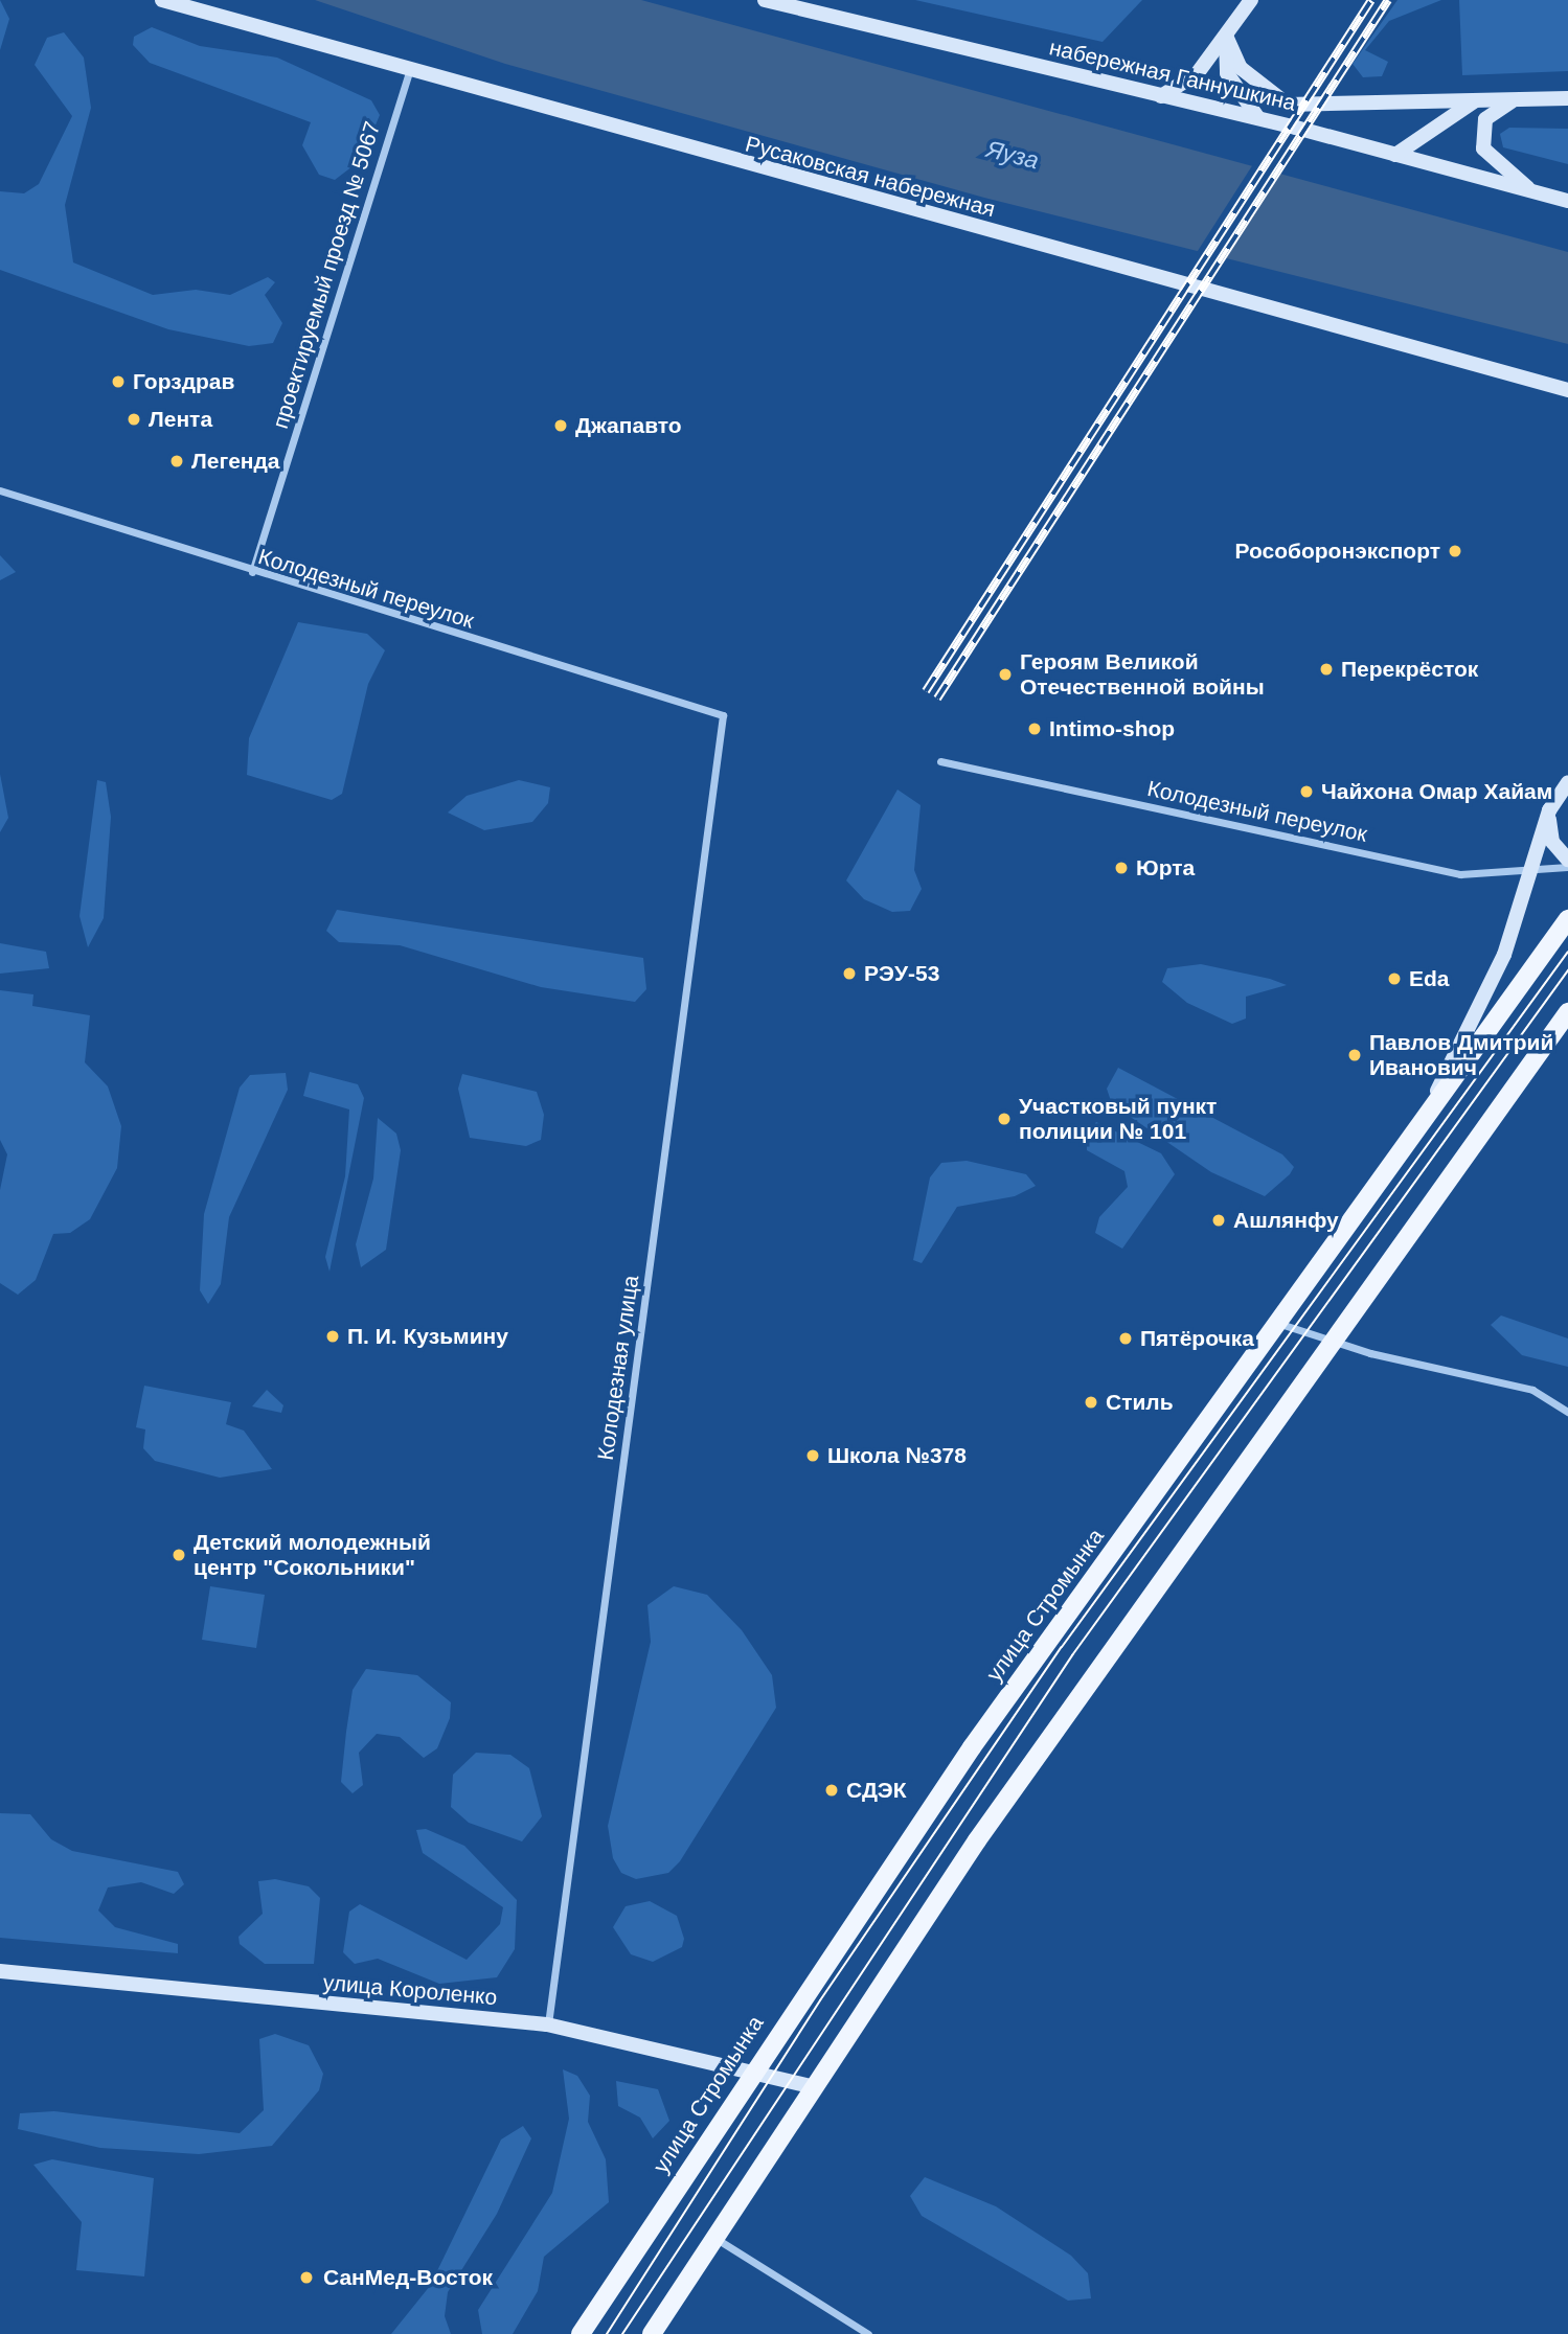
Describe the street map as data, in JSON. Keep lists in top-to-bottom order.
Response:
{
  "streets": {
    "main road": [
      "набережная Ганнушкина",
      "Русаковская набережная",
      "улица Стромынка",
      "улица Короленко"
    ],
    "street": ["проектируемый проезд № 5067", "Колодезный переулок", "Колодезная улица"]
  },
  "crossings": [
    ["Русаковская набережная", "проектируемый проезд № 5067"],
    ["проектируемый проезд № 5067", "Колодезный переулок"],
    ["Колодезный переулок", "Колодезная улица"],
    ["Колодезная улица", "улица Короленко"],
    ["улица Стромынка", "улица Короленко"]
  ],
  "water": ["Яуза"],
  "places": [
    "Горздрав",
    "Лента",
    "Джапавто",
    "Легенда",
    "Рособоронэкспорт",
    "Перекрёсток",
    "Героям Великой Отечественной войны",
    "Intimo-shop",
    "Чайхона Омар Хайам",
    "Юрта",
    "РЭУ-53",
    "Eda",
    "Павлов Дмитрий Иванович",
    "Участковый пункт полиции № 101",
    "Ашлянфу",
    "П. И. Кузьмину",
    "Пятёрочка",
    "Стиль",
    "Школа №378",
    "Детский молодежный центр \"Сокольники\"",
    "СДЭК",
    "СанМед-Восток"
  ]
}
